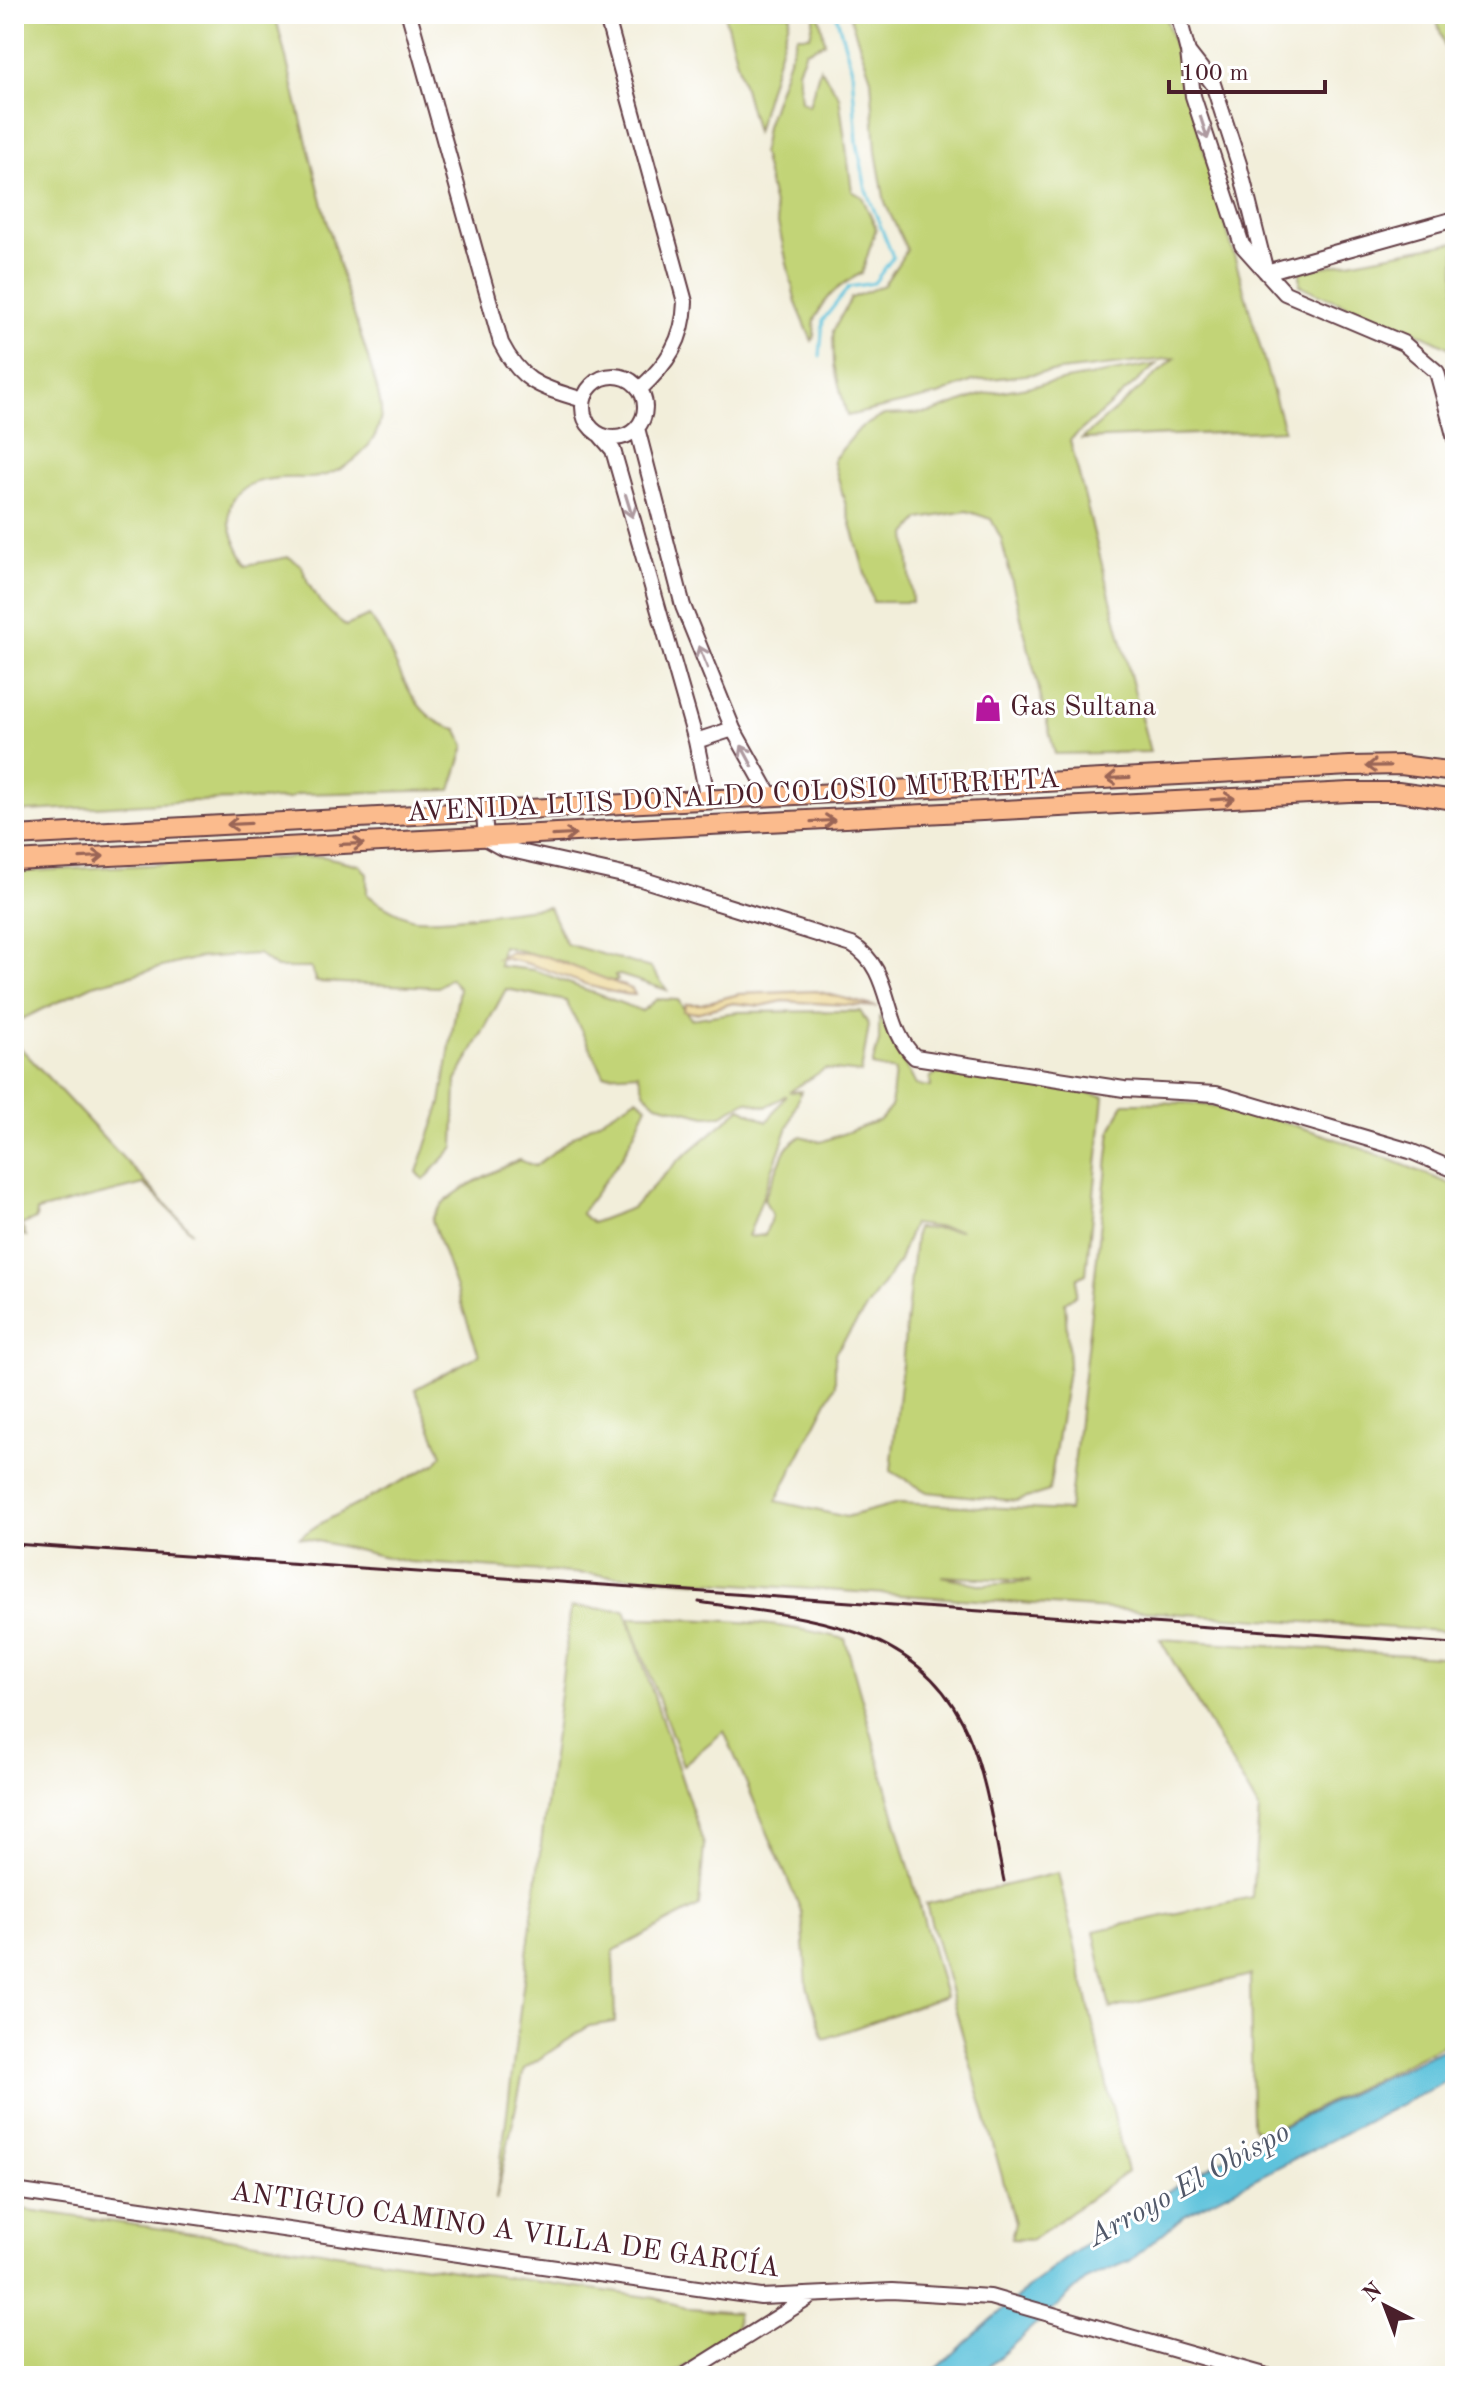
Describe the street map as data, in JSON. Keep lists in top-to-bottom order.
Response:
{
  "streets": {
    "main road": ["AVENIDA LUIS DONALDO COLOSIO MURRIETA"],
    "street": ["ANTIGUO CAMINO A VILLA DE GARCÍA"]
  },
  "water": ["Arroyo El Obispo"],
  "places": {
    "shop": ["Gas Sultana"]
  },
  "scale_bar": "100 m",
  "north": "top left"
}
